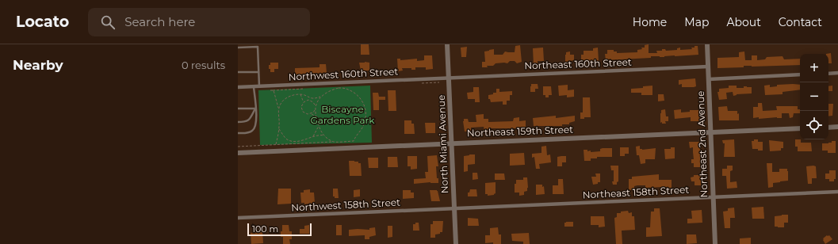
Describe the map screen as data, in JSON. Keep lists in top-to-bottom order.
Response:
{
  "streets": {
    "street": [
      "Northeast 160th Street",
      "Northwest 160th Street",
      "Northeast 159th Street",
      "North Miami Avenue",
      "Northeast 2nd Avenue",
      "Northeast 158th Street",
      "Northwest 158th Street"
    ]
  },
  "crossings": [
    ["Northeast 160th Street", "Northwest 160th Street"],
    ["Northeast 160th Street", "North Miami Avenue"],
    ["Northeast 160th Street", "Northeast 2nd Avenue"],
    ["Northwest 160th Street", "North Miami Avenue"],
    ["Northeast 159th Street", "North Miami Avenue"],
    ["Northeast 159th Street", "Northeast 2nd Avenue"],
    ["North Miami Avenue", "Northeast 158th Street"],
    ["North Miami Avenue", "Northwest 158th Street"],
    ["Northeast 2nd Avenue", "Northeast 158th Street"],
    ["Northeast 158th Street", "Northwest 158th Street"]
  ],
  "parks": ["Biscayne Gardens Park"],
  "scale_bar": "100 m",
  "page": {
    "header": "Locato",
    "search": "Search here",
    "nav": [
      "Home",
      "Map",
      "About",
      "Contact"
    ],
    "heading": ["Nearby", "0 results"],
    "map_buttons": ["+", "−"],
    "scale": "100 m"
  }
}
